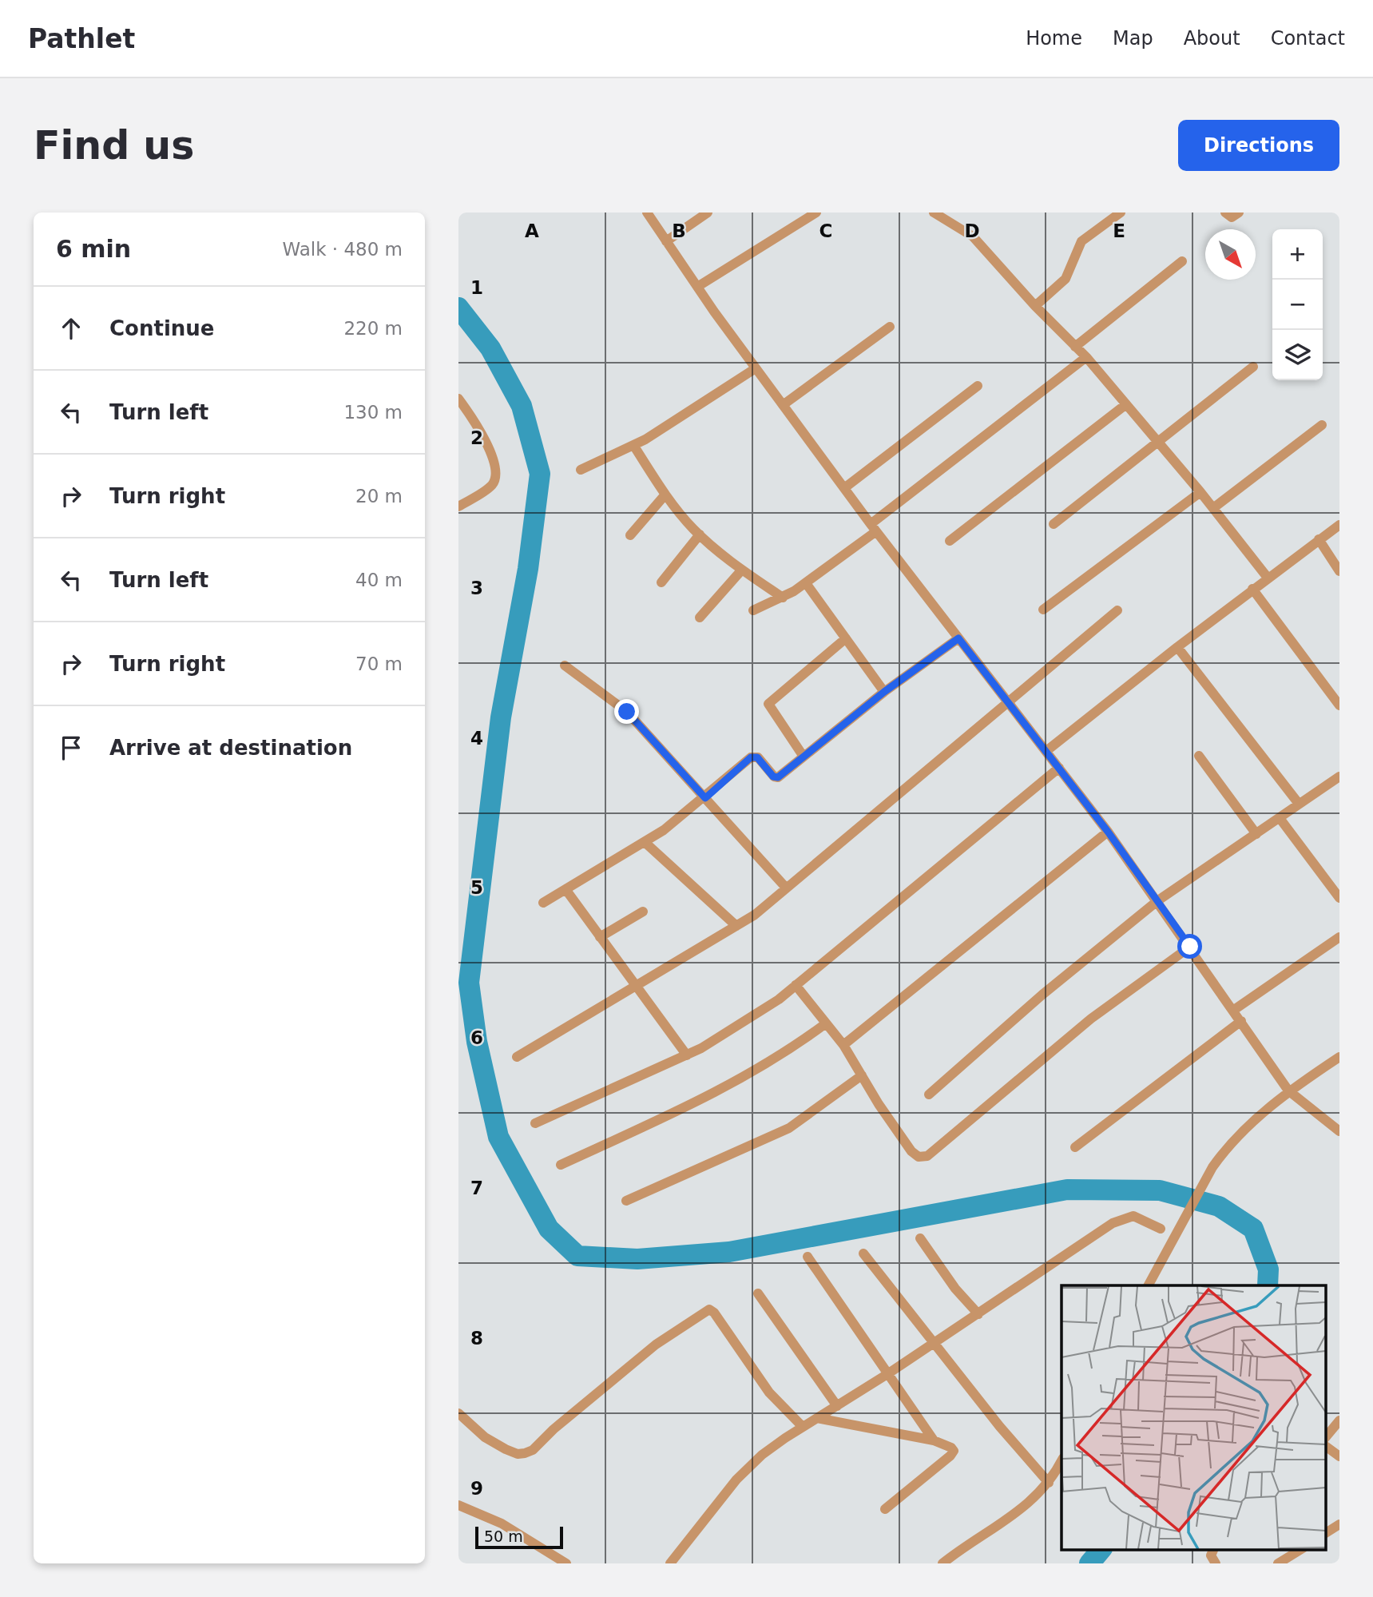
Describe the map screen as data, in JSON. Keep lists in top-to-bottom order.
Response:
{
  "scale_bar": "50 m",
  "north": "bottom right",
  "page": {
    "header": "Pathlet",
    "nav": [
      "Home",
      "Map",
      "About",
      "Contact"
    ],
    "buttons": "Directions",
    "title": "Find us",
    "heading": ["6 min", "Walk · 480 m"],
    "map_buttons": ["+", "−"],
    "list": [
      ["Continue", "220 m"],
      ["Turn left", "130 m"],
      ["Turn right", "20 m"],
      ["Turn left", "40 m"],
      ["Turn right", "70 m"],
      "Arrive at destination"
    ],
    "scale": "50 m"
  },
  "grid": {
    "columns": [
      "A",
      "B",
      "C",
      "D",
      "E"
    ],
    "rows": [
      "1",
      "2",
      "3",
      "4",
      "5",
      "6",
      "7",
      "8",
      "9"
    ]
  }
}
